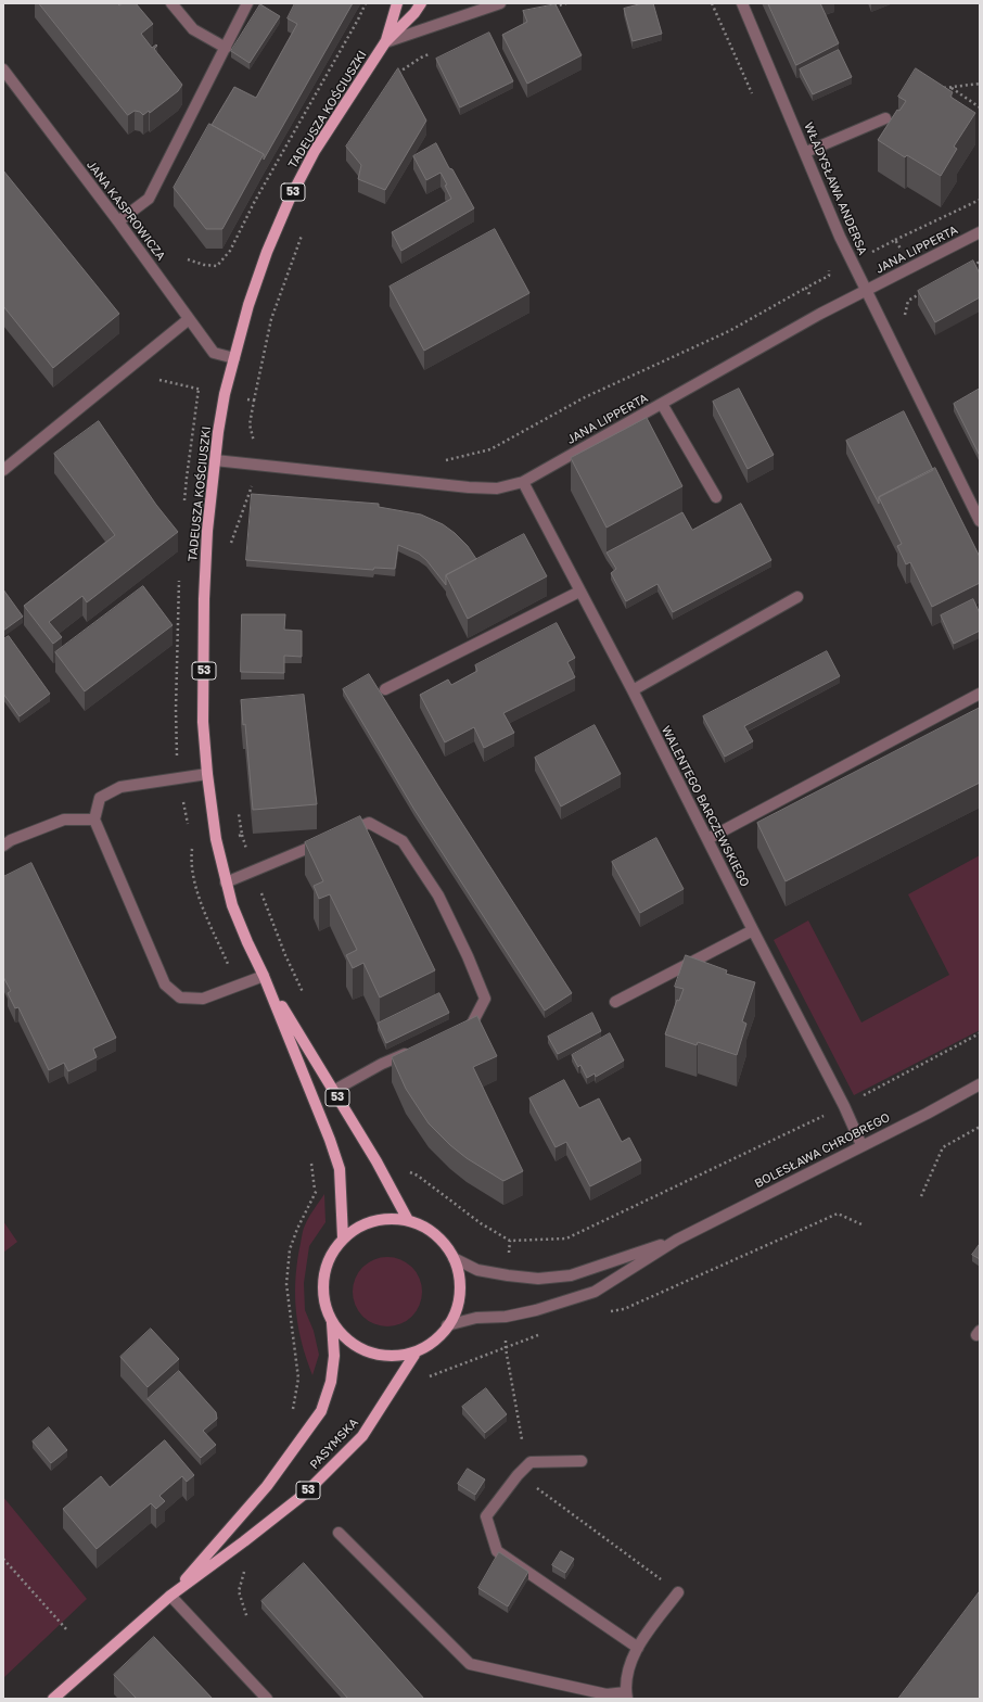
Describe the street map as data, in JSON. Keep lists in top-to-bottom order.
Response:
{
  "streets": {
    "main road": ["TADEUSZA KOŚCIUSZKI", "53", "PASYMSKA"],
    "street": [
      "WŁADYSŁAWA ANDERSA",
      "JANA KASPROWICZA",
      "JANA LIPPERTA",
      "WALENTEGO BARCZEWSKIEGO",
      "BOLESŁAWA CHROBREGO"
    ]
  },
  "crossings": [
    ["TADEUSZA KOŚCIUSZKI", "53"],
    ["TADEUSZA KOŚCIUSZKI", "JANA KASPROWICZA"],
    ["TADEUSZA KOŚCIUSZKI", "JANA LIPPERTA"],
    ["TADEUSZA KOŚCIUSZKI", "BOLESŁAWA CHROBREGO"],
    ["TADEUSZA KOŚCIUSZKI", "PASYMSKA"],
    ["WŁADYSŁAWA ANDERSA", "JANA LIPPERTA"],
    ["53", "BOLESŁAWA CHROBREGO"],
    ["53", "PASYMSKA"],
    ["JANA LIPPERTA", "WALENTEGO BARCZEWSKIEGO"],
    ["WALENTEGO BARCZEWSKIEGO", "BOLESŁAWA CHROBREGO"],
    ["BOLESŁAWA CHROBREGO", "PASYMSKA"]
  ]
}
